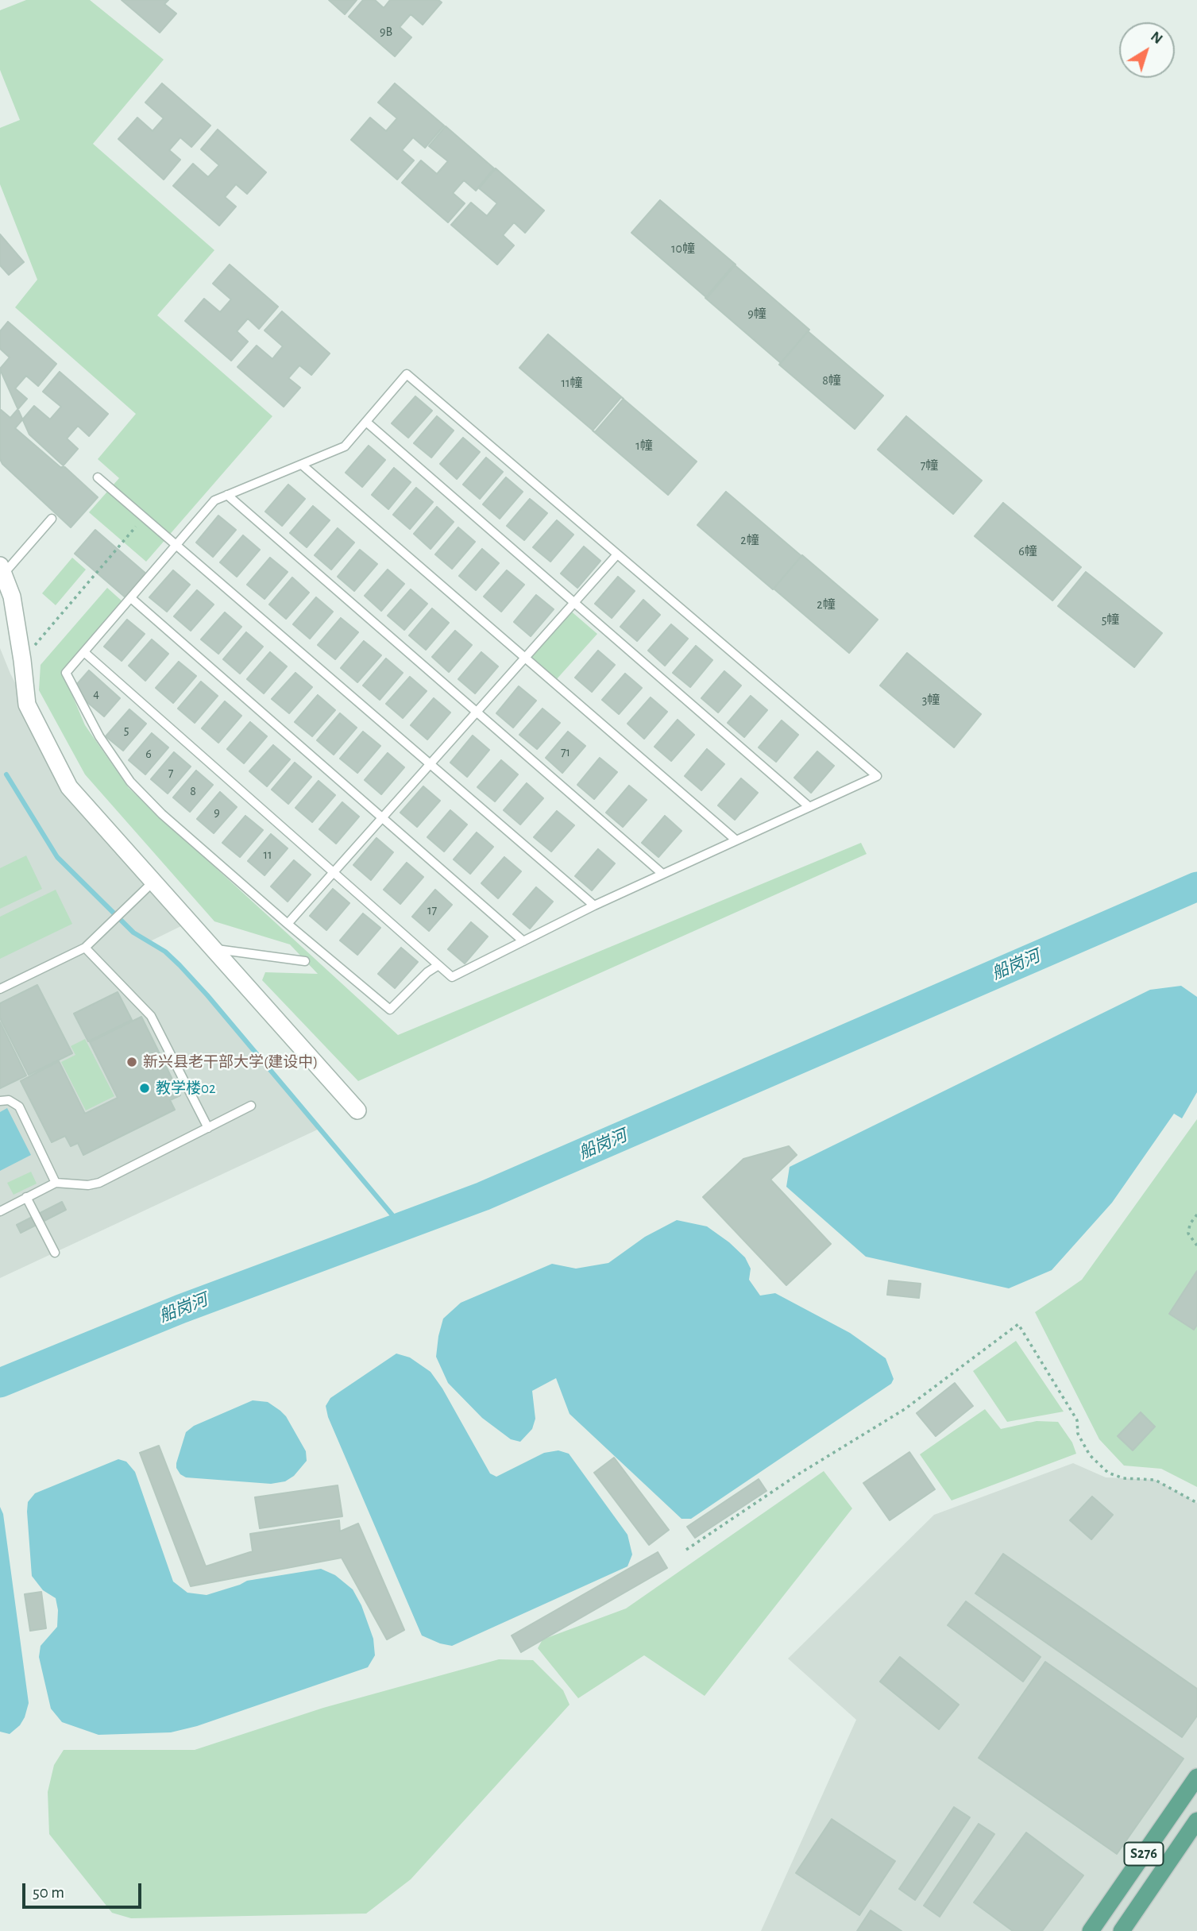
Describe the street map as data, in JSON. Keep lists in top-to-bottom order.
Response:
{
  "streets": {
    "main road": ["S276"]
  },
  "water": ["船岗河"],
  "places": ["新兴县老干部大学(建设中)", "教学楼02"],
  "house_numbers": [
    "9B",
    "10幢",
    "9幢",
    "8幢",
    "11幢",
    "1幢",
    "7幢",
    "2幢",
    "6幢",
    "2幢",
    "5幢",
    "4",
    "3幢",
    "5",
    "71",
    "6",
    "7",
    "8",
    "9",
    "11",
    "17"
  ],
  "scale_bar": "50 m",
  "north": "top right"
}
